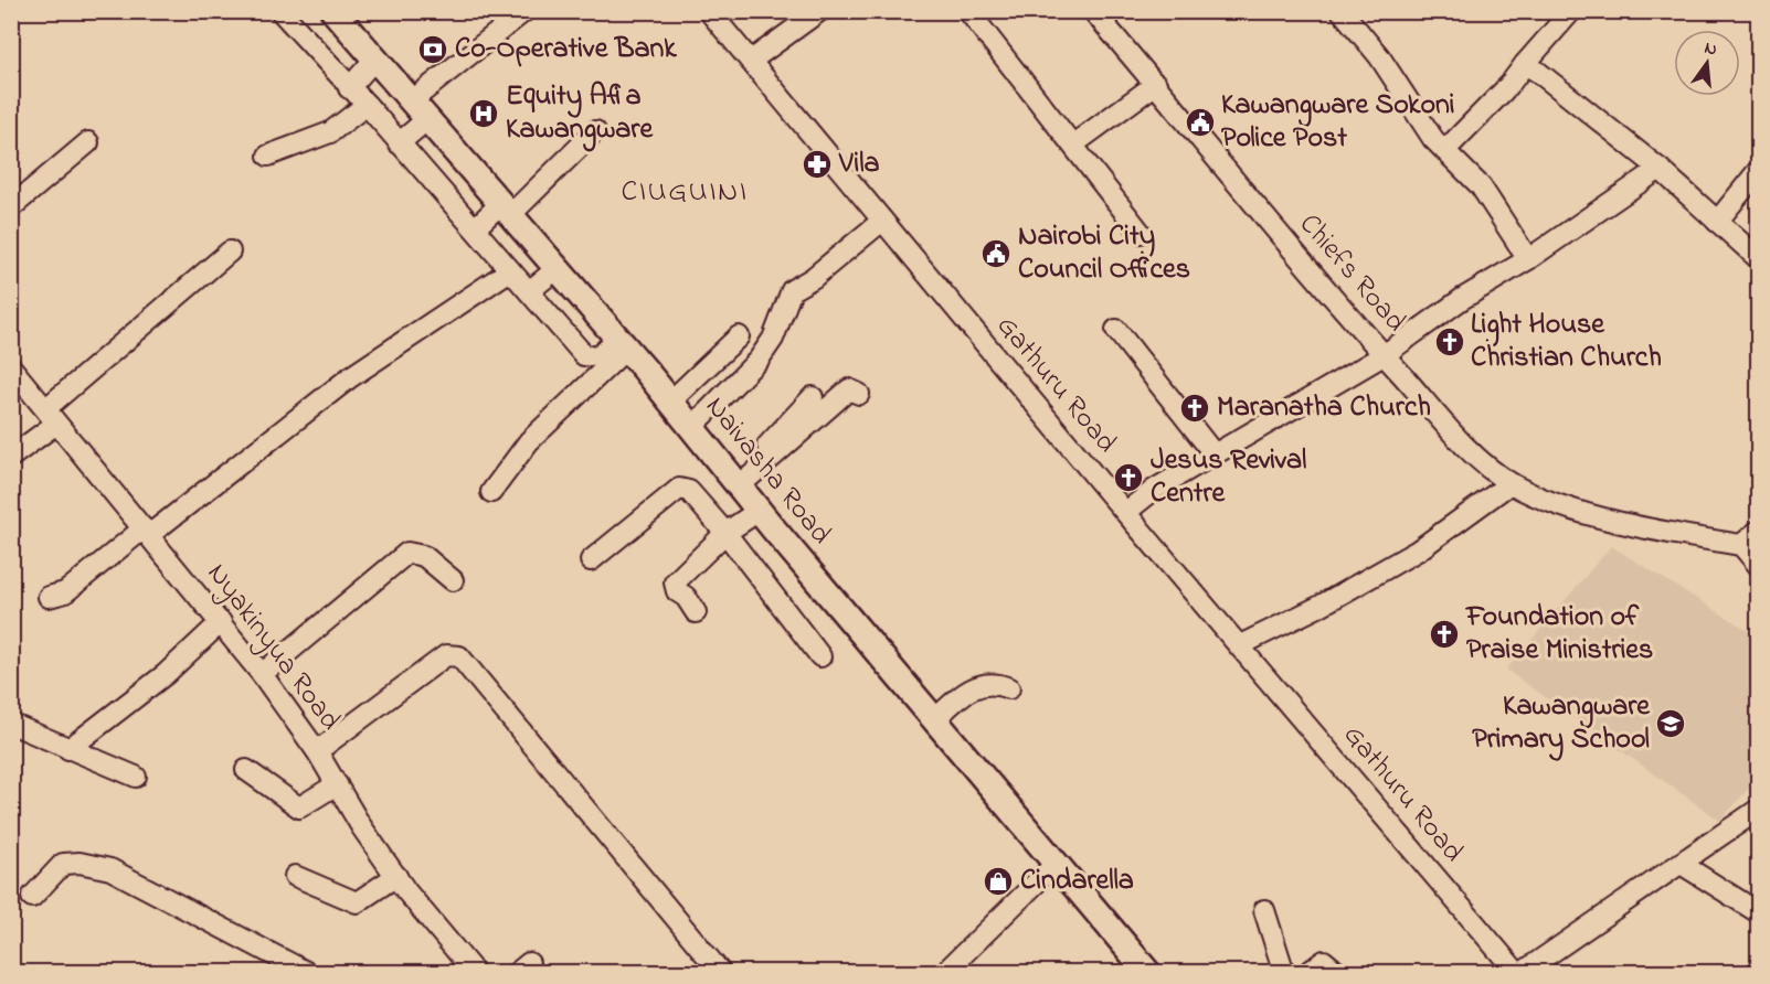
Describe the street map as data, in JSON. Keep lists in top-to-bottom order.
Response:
{
  "streets": {
    "main road": ["Naivasha Road"],
    "street": ["Chiefs Road", "Gathuru Road", "Nyakinyua Road"]
  },
  "districts": ["CIUGUINI"],
  "places": {
    "bank": ["Co-Operative Bank"],
    "hospital": ["Equity Afia Kawangware"],
    "public building": ["Kawangware Sokoni Police Post", "Nairobi City Council Offices"],
    "pharmacy": ["Vila"],
    "church": [
      "Light House Christian Church",
      "Maranatha Church",
      "Jesus Revival Centre",
      "Foundation of Praise Ministries"
    ],
    "school or university": ["Kawangware Primary School"],
    "shop": ["Cindarella"]
  },
  "north": "top"
}
